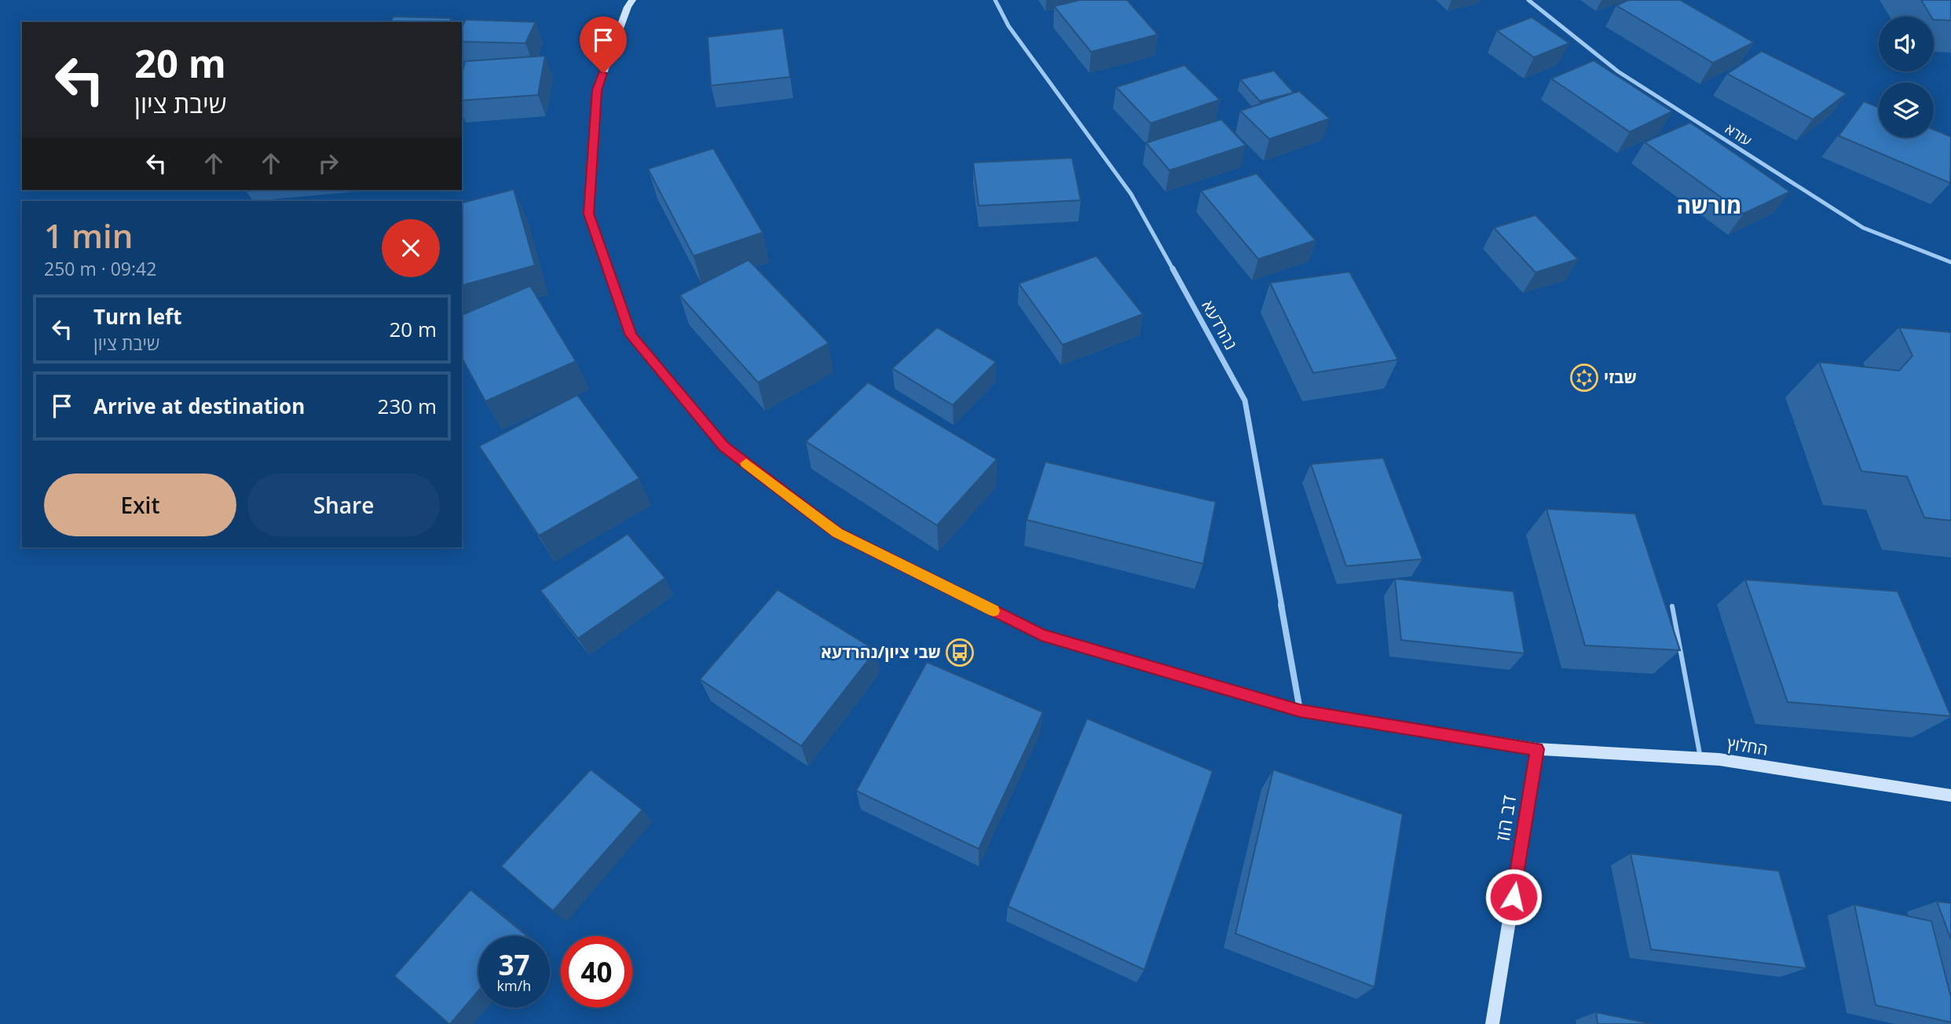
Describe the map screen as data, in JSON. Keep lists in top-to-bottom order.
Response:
{
  "streets": {
    "street": [
      "עזרא",
      "נהרדעא",
      "החלוץ",
      "דב הוז"
    ]
  },
  "crossings": [
    ["נהרדעא", "החלוץ"],
    ["החלוץ", "דב הוז"]
  ],
  "districts": ["מורשה"],
  "places": {
    "synagogue": ["שבזי"],
    "bus stop": ["שבי ציון/נהרדעא"]
  },
  "page": {
    "turn": ["20 m", "שיבת ציון"],
    "heading": ["1 min", "250 m · 09:42"],
    "list": [
      {
        "name": "Turn left",
        "note": "שיבת ציון",
        "value": "20 m"
      },
      {
        "name": "Arrive at destination",
        "value": "230 m"
      }
    ],
    "buttons": ["Exit", "Share"],
    "speed": "37 km/h",
    "limit": "40"
  }
}
